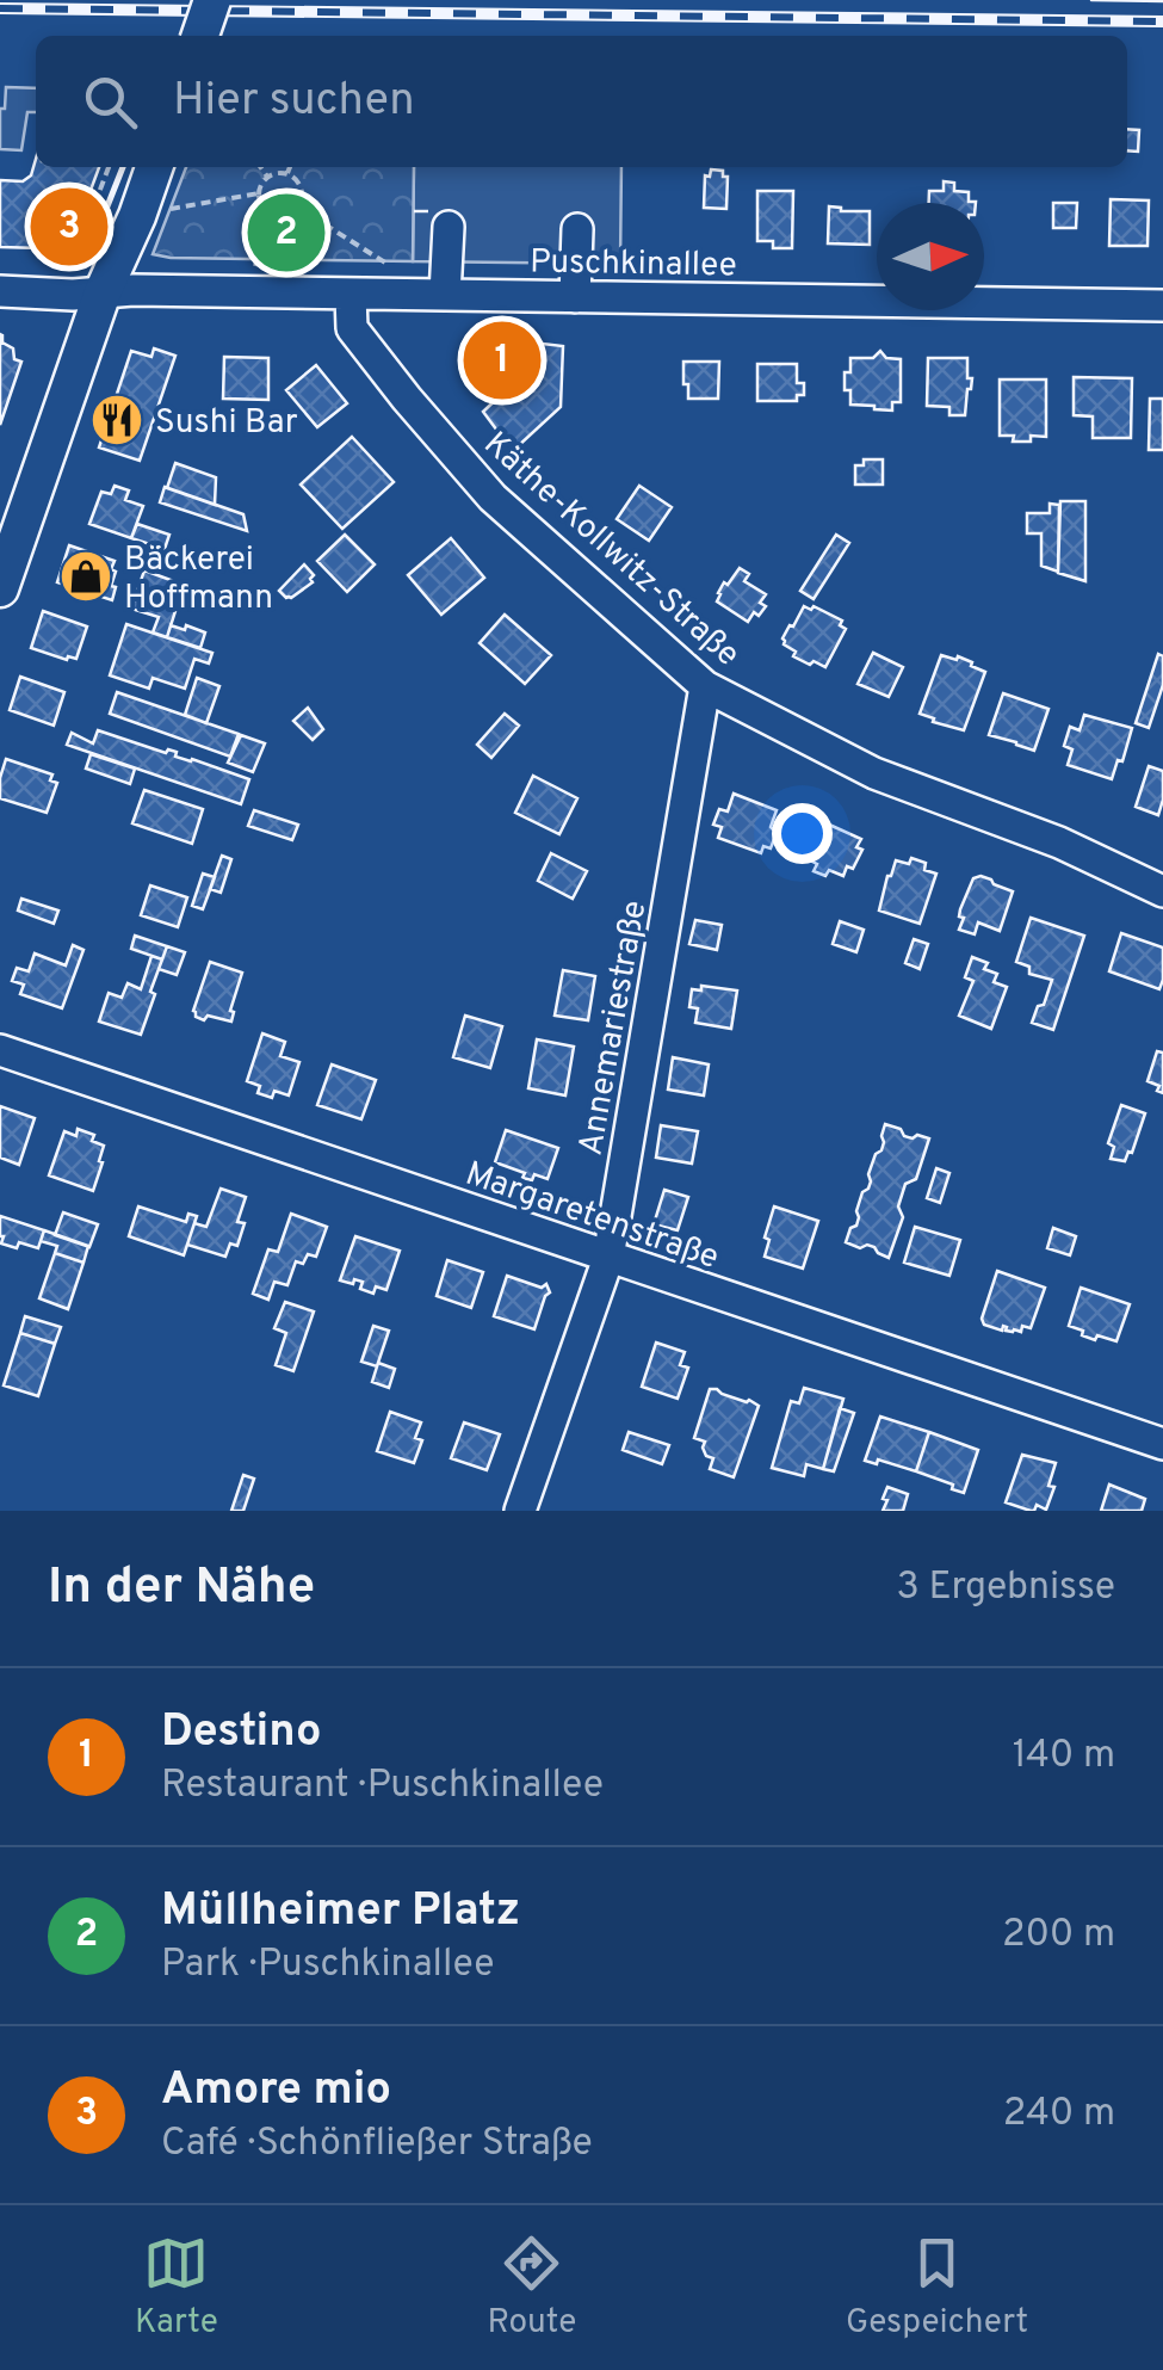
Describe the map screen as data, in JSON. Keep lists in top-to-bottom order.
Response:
{
  "streets": {
    "street": [
      "Puschkinallee",
      "Käthe-Kollwitz-Straße",
      "Annemariestraße",
      "Margaretenstraße"
    ]
  },
  "crossings": [
    ["Puschkinallee", "Käthe-Kollwitz-Straße"],
    ["Käthe-Kollwitz-Straße", "Annemariestraße"],
    ["Annemariestraße", "Margaretenstraße"]
  ],
  "places": {
    "restaurant": ["Sushi Bar"],
    "shop": ["Bäckerei Hoffmann"]
  },
  "north": "right",
  "page": {
    "search": "Hier suchen",
    "pins": ["3", "2", "1"],
    "heading": ["In der Nähe", "3 Ergebnisse"],
    "list": [
      {
        "mark": "1",
        "name": "Destino",
        "note": "Restaurant · Puschkinallee",
        "value": "140 m"
      },
      {
        "mark": "2",
        "name": "Müllheimer Platz",
        "note": "Park · Puschkinallee",
        "value": "200 m"
      },
      {
        "mark": "3",
        "name": "Amore mio",
        "note": "Café · Schönfließer Straße",
        "value": "240 m"
      }
    ],
    "nav": ["Karte", "Route", "Gespeichert"]
  }
}
